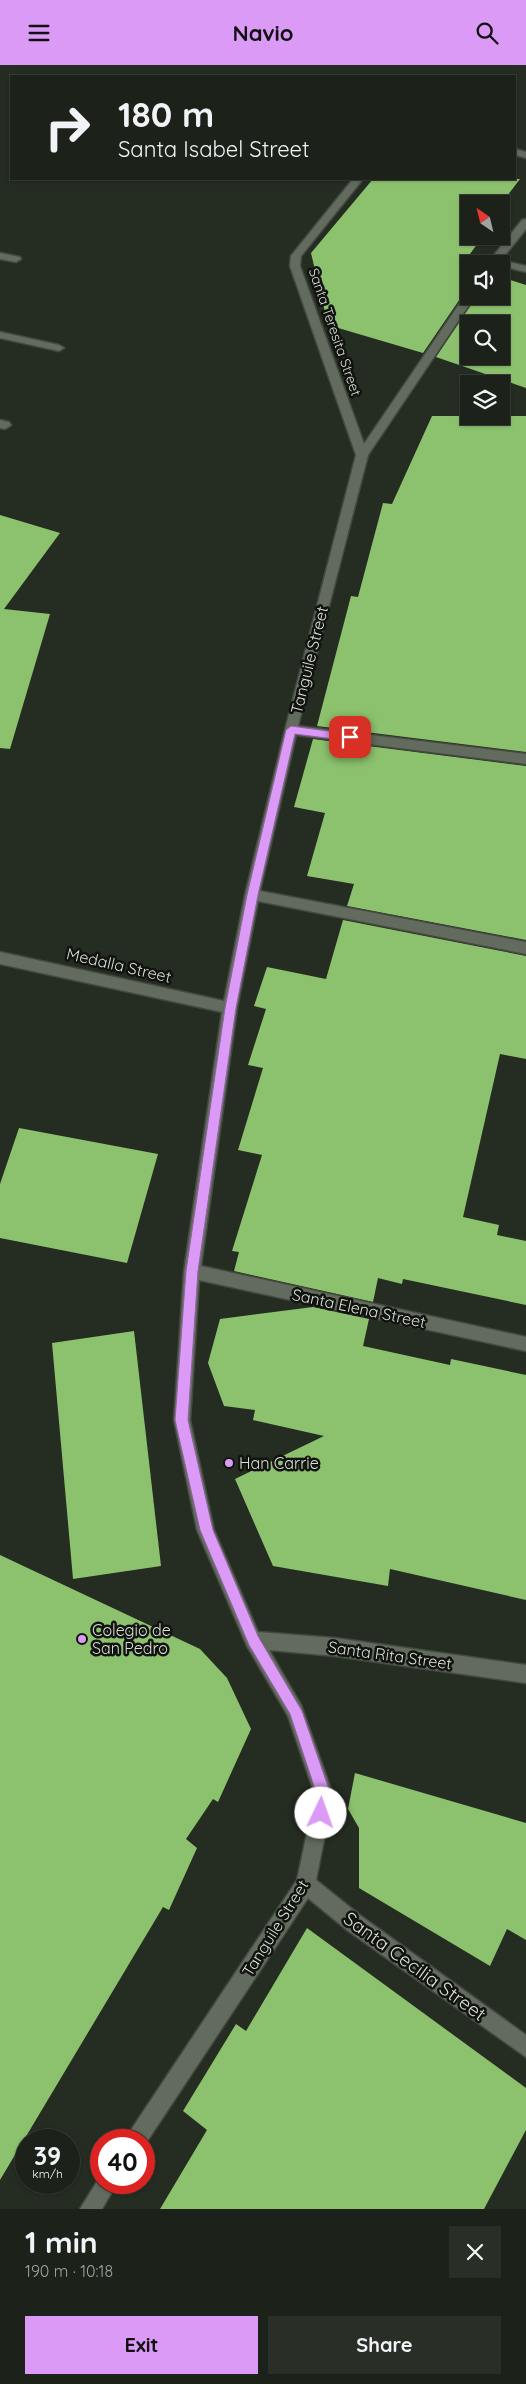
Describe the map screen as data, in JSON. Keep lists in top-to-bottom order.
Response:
{
  "streets": {
    "street": [
      "Santa Teresita Street",
      "Tanguile Street",
      "Medalla Street",
      "Santa Elena Street",
      "Santa Rita Street",
      "Santa Cecilia Street"
    ]
  },
  "crossings": [
    ["Santa Teresita Street", "Tanguile Street"],
    ["Tanguile Street", "Medalla Street"],
    ["Tanguile Street", "Santa Elena Street"],
    ["Tanguile Street", "Santa Rita Street"],
    ["Tanguile Street", "Santa Cecilia Street"]
  ],
  "places": ["Han Carrie", "Colegio de San Pedro"],
  "north": "top left",
  "page": {
    "header": "Navio",
    "turn": ["180 m", "Santa Isabel Street"],
    "speed": "39 km/h",
    "limit": "40",
    "heading": ["1 min", "190 m · 10:18"],
    "buttons": ["Exit", "Share"]
  }
}
